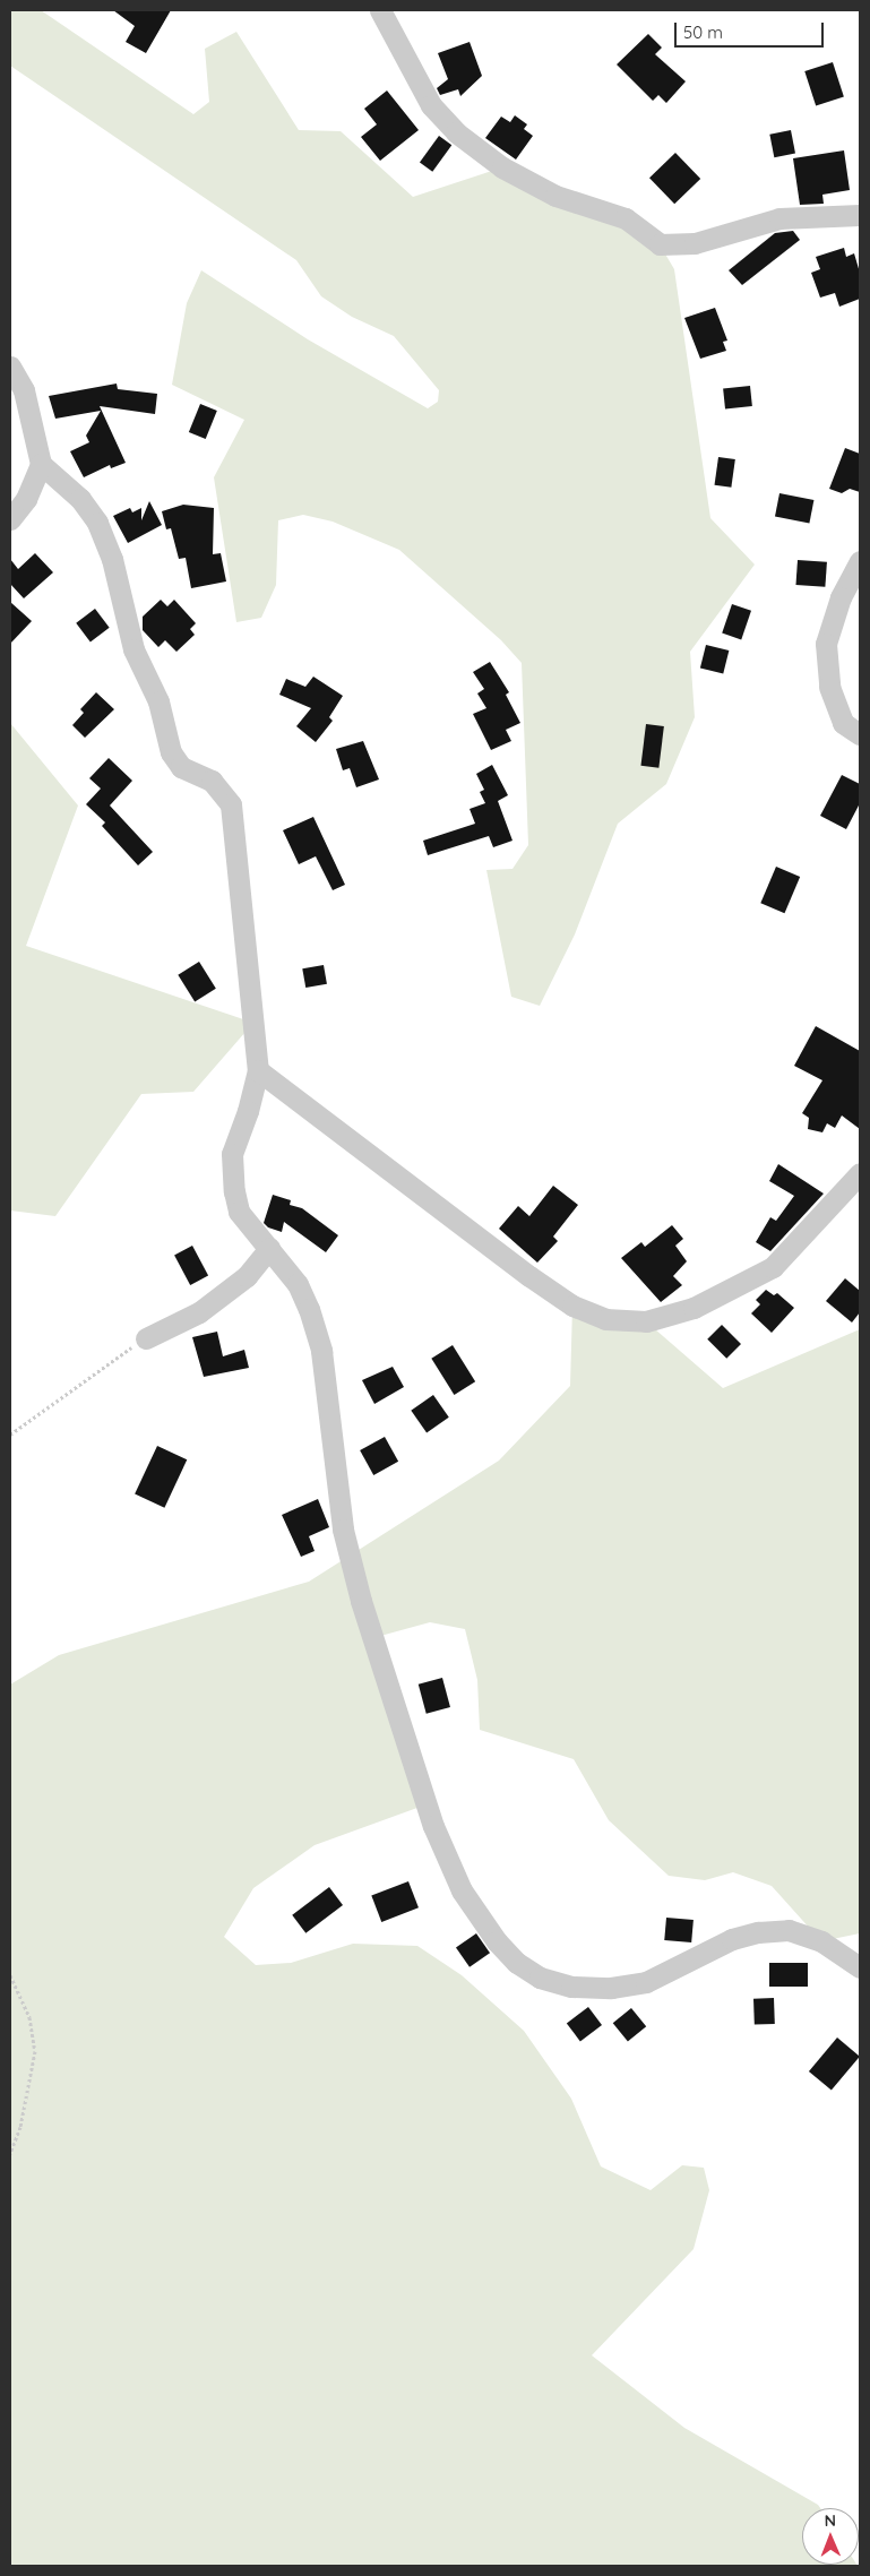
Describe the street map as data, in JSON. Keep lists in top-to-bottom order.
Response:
{
  "scale_bar": "50 m",
  "north": "top"
}
